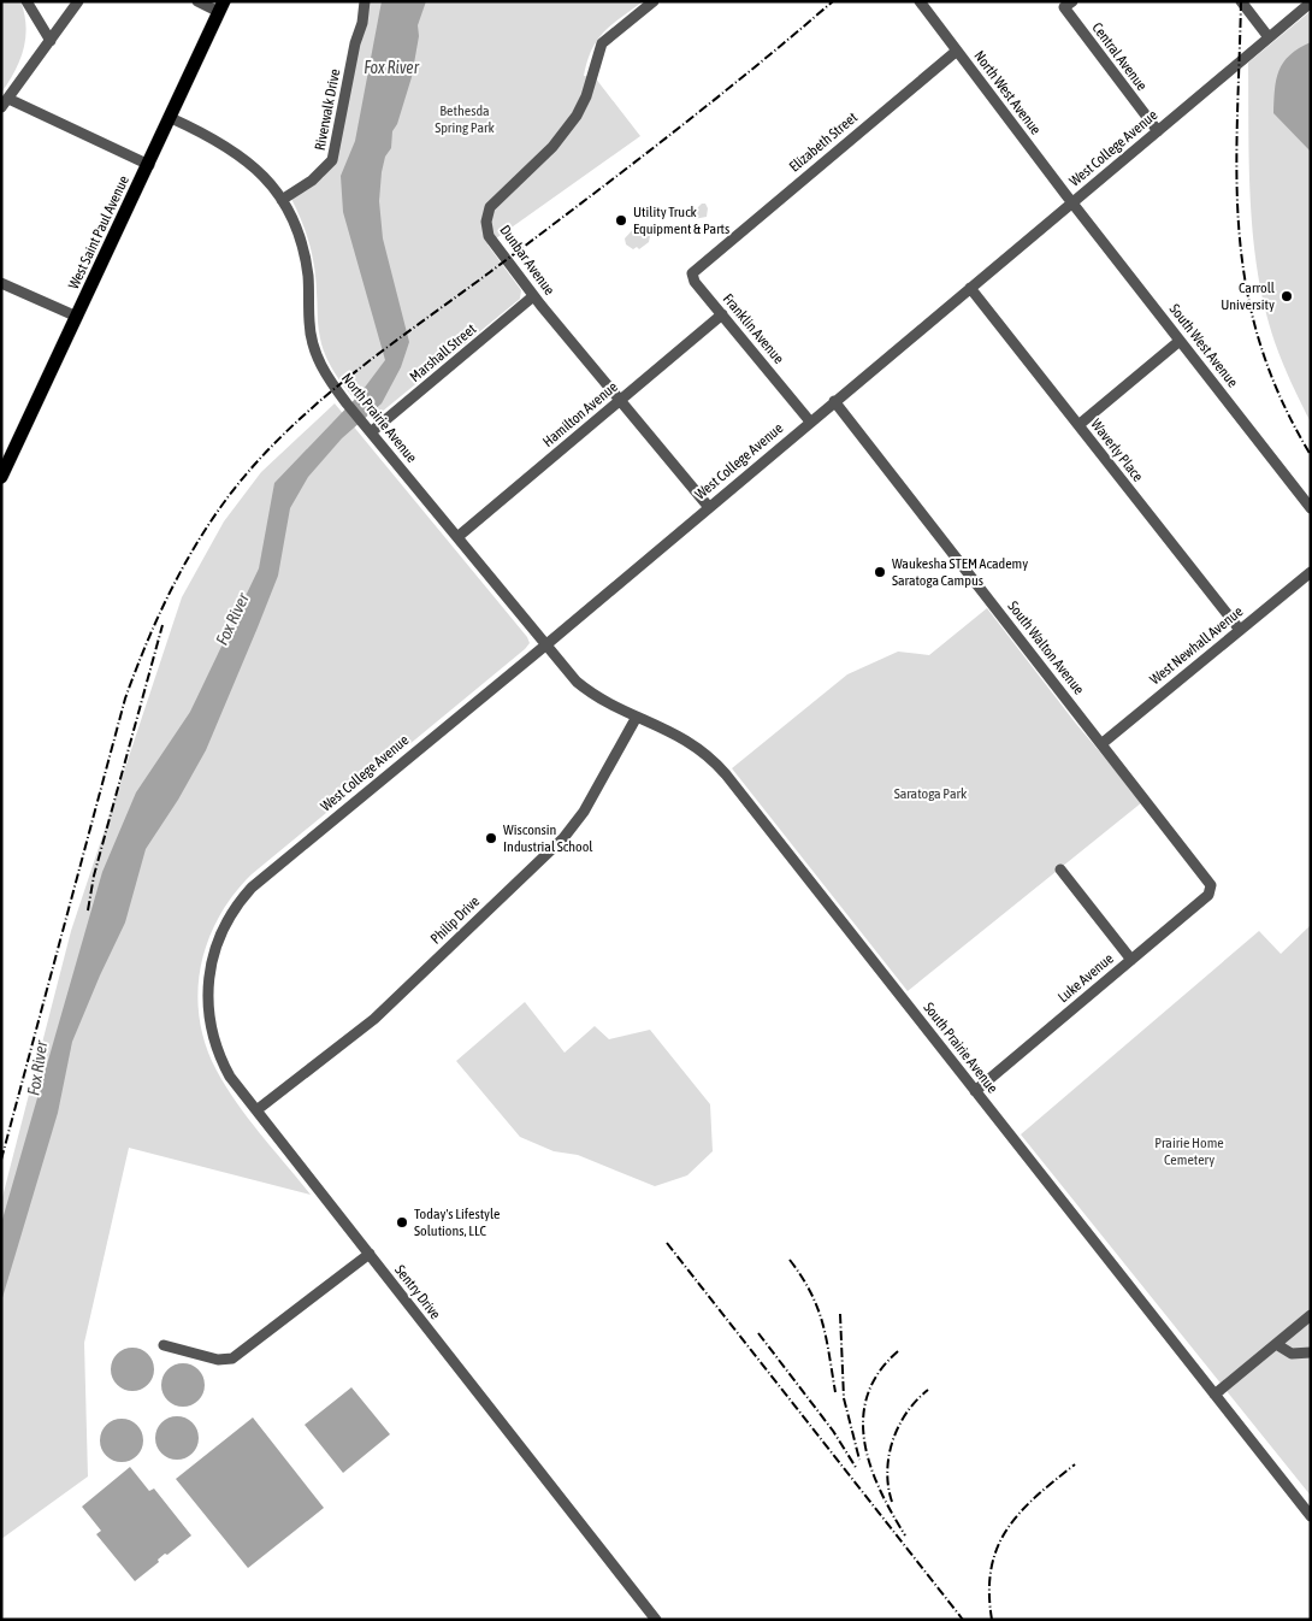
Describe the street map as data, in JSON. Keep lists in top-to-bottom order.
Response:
{
  "streets": {
    "main road": ["West Saint Paul Avenue"],
    "street": [
      "Central Avenue",
      "North West Avenue",
      "Riverwalk Drive",
      "Elizabeth Street",
      "West College Avenue",
      "Dunbar Avenue",
      "Franklin Avenue",
      "South West Avenue",
      "Marshall Street",
      "Hamilton Avenue",
      "North Prairie Avenue",
      "Waverly Place",
      "West Newhall Avenue",
      "South Walton Avenue",
      "Philip Drive",
      "Luke Avenue",
      "South Prairie Avenue",
      "Sentry Drive"
    ]
  },
  "crossings": [
    ["Central Avenue", "West College Avenue"],
    ["North West Avenue", "Elizabeth Street"],
    ["North West Avenue", "West College Avenue"],
    ["North West Avenue", "South West Avenue"],
    ["Riverwalk Drive", "North Prairie Avenue"],
    ["Elizabeth Street", "Franklin Avenue"],
    ["West College Avenue", "Dunbar Avenue"],
    ["West College Avenue", "Franklin Avenue"],
    ["West College Avenue", "South West Avenue"],
    ["West College Avenue", "North Prairie Avenue"],
    ["West College Avenue", "Waverly Place"],
    ["West College Avenue", "South Walton Avenue"],
    ["West College Avenue", "South Prairie Avenue"],
    ["West College Avenue", "Sentry Drive"],
    ["West Saint Paul Avenue", "North Prairie Avenue"],
    ["Dunbar Avenue", "Marshall Street"],
    ["Dunbar Avenue", "Hamilton Avenue"],
    ["Franklin Avenue", "Hamilton Avenue"],
    ["Marshall Street", "North Prairie Avenue"],
    ["Hamilton Avenue", "North Prairie Avenue"],
    ["North Prairie Avenue", "South Prairie Avenue"],
    ["Waverly Place", "West Newhall Avenue"],
    ["West Newhall Avenue", "South Walton Avenue"],
    ["South Walton Avenue", "Luke Avenue"],
    ["Philip Drive", "South Prairie Avenue"],
    ["Philip Drive", "Sentry Drive"],
    ["Luke Avenue", "South Prairie Avenue"]
  ],
  "water": ["Fox River"],
  "parks": ["Bethesda Spring Park", "Saratoga Park", "Prairie Home Cemetery"],
  "places": [
    "Utility Truck Equipment & Parts",
    "Carroll University",
    "Waukesha STEM Academy Saratoga Campus",
    "Wisconsin Industrial School",
    "Today's Lifestyle Solutions, LLC"
  ]
}
